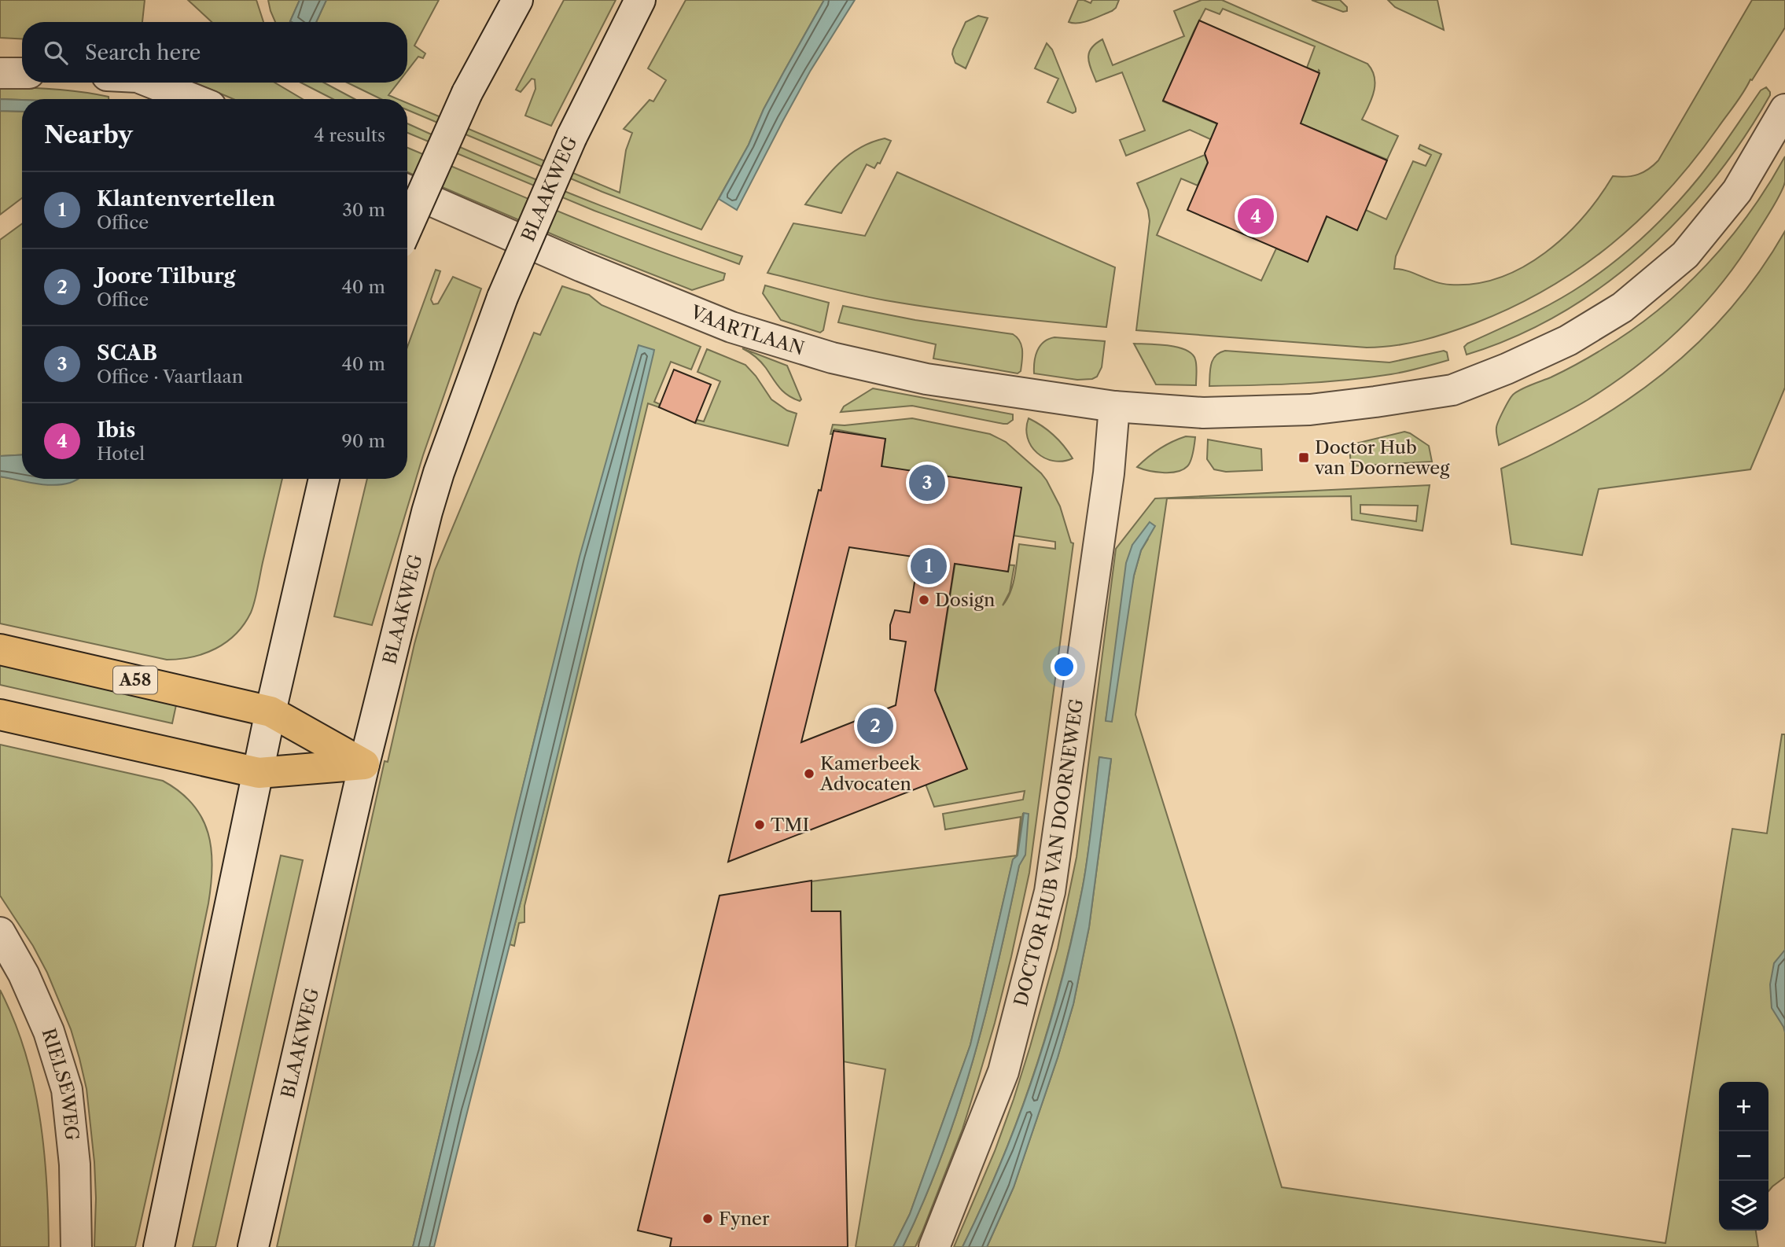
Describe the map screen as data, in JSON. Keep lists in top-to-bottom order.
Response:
{
  "streets": {
    "highway": ["A58"],
    "street": [
      "BLAAKWEG",
      "VAARTLAAN",
      "DOCTOR HUB VAN DOORNEWEG",
      "RIELSEWEG"
    ]
  },
  "crossings": [
    ["VAARTLAAN", "DOCTOR HUB VAN DOORNEWEG"]
  ],
  "places": {
    "transit": ["Doctor Hub van Doorneweg"],
    "other": [
      "Dosign",
      "Kamerbeek Advocaten",
      "TMI",
      "Fyner"
    ]
  },
  "page": {
    "search": "Search here",
    "heading": ["Nearby", "4 results"],
    "list": [
      {
        "mark": "1",
        "name": "Klantenvertellen",
        "note": "Office",
        "value": "30 m"
      },
      {
        "mark": "2",
        "name": "Joore Tilburg",
        "note": "Office",
        "value": "40 m"
      },
      {
        "mark": "3",
        "name": "SCAB",
        "note": "Office · Vaartlaan",
        "value": "40 m"
      },
      {
        "mark": "4",
        "name": "Ibis",
        "note": "Hotel",
        "value": "90 m"
      }
    ],
    "pins": [
      "4",
      "3",
      "1",
      "2"
    ],
    "map_buttons": ["+", "−"]
  }
}
